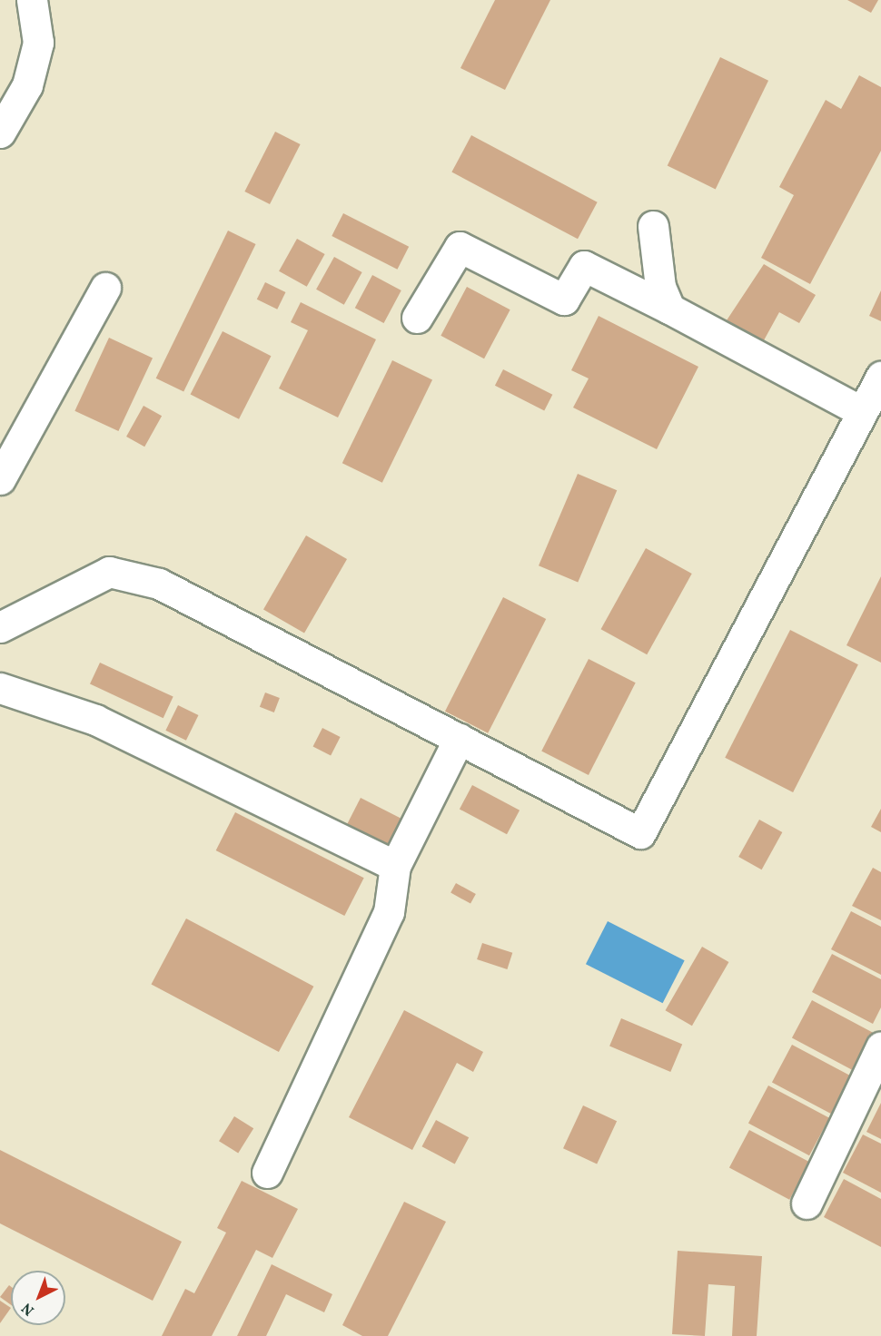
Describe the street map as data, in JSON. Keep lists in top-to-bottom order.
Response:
{
  "north": "bottom left"
}
